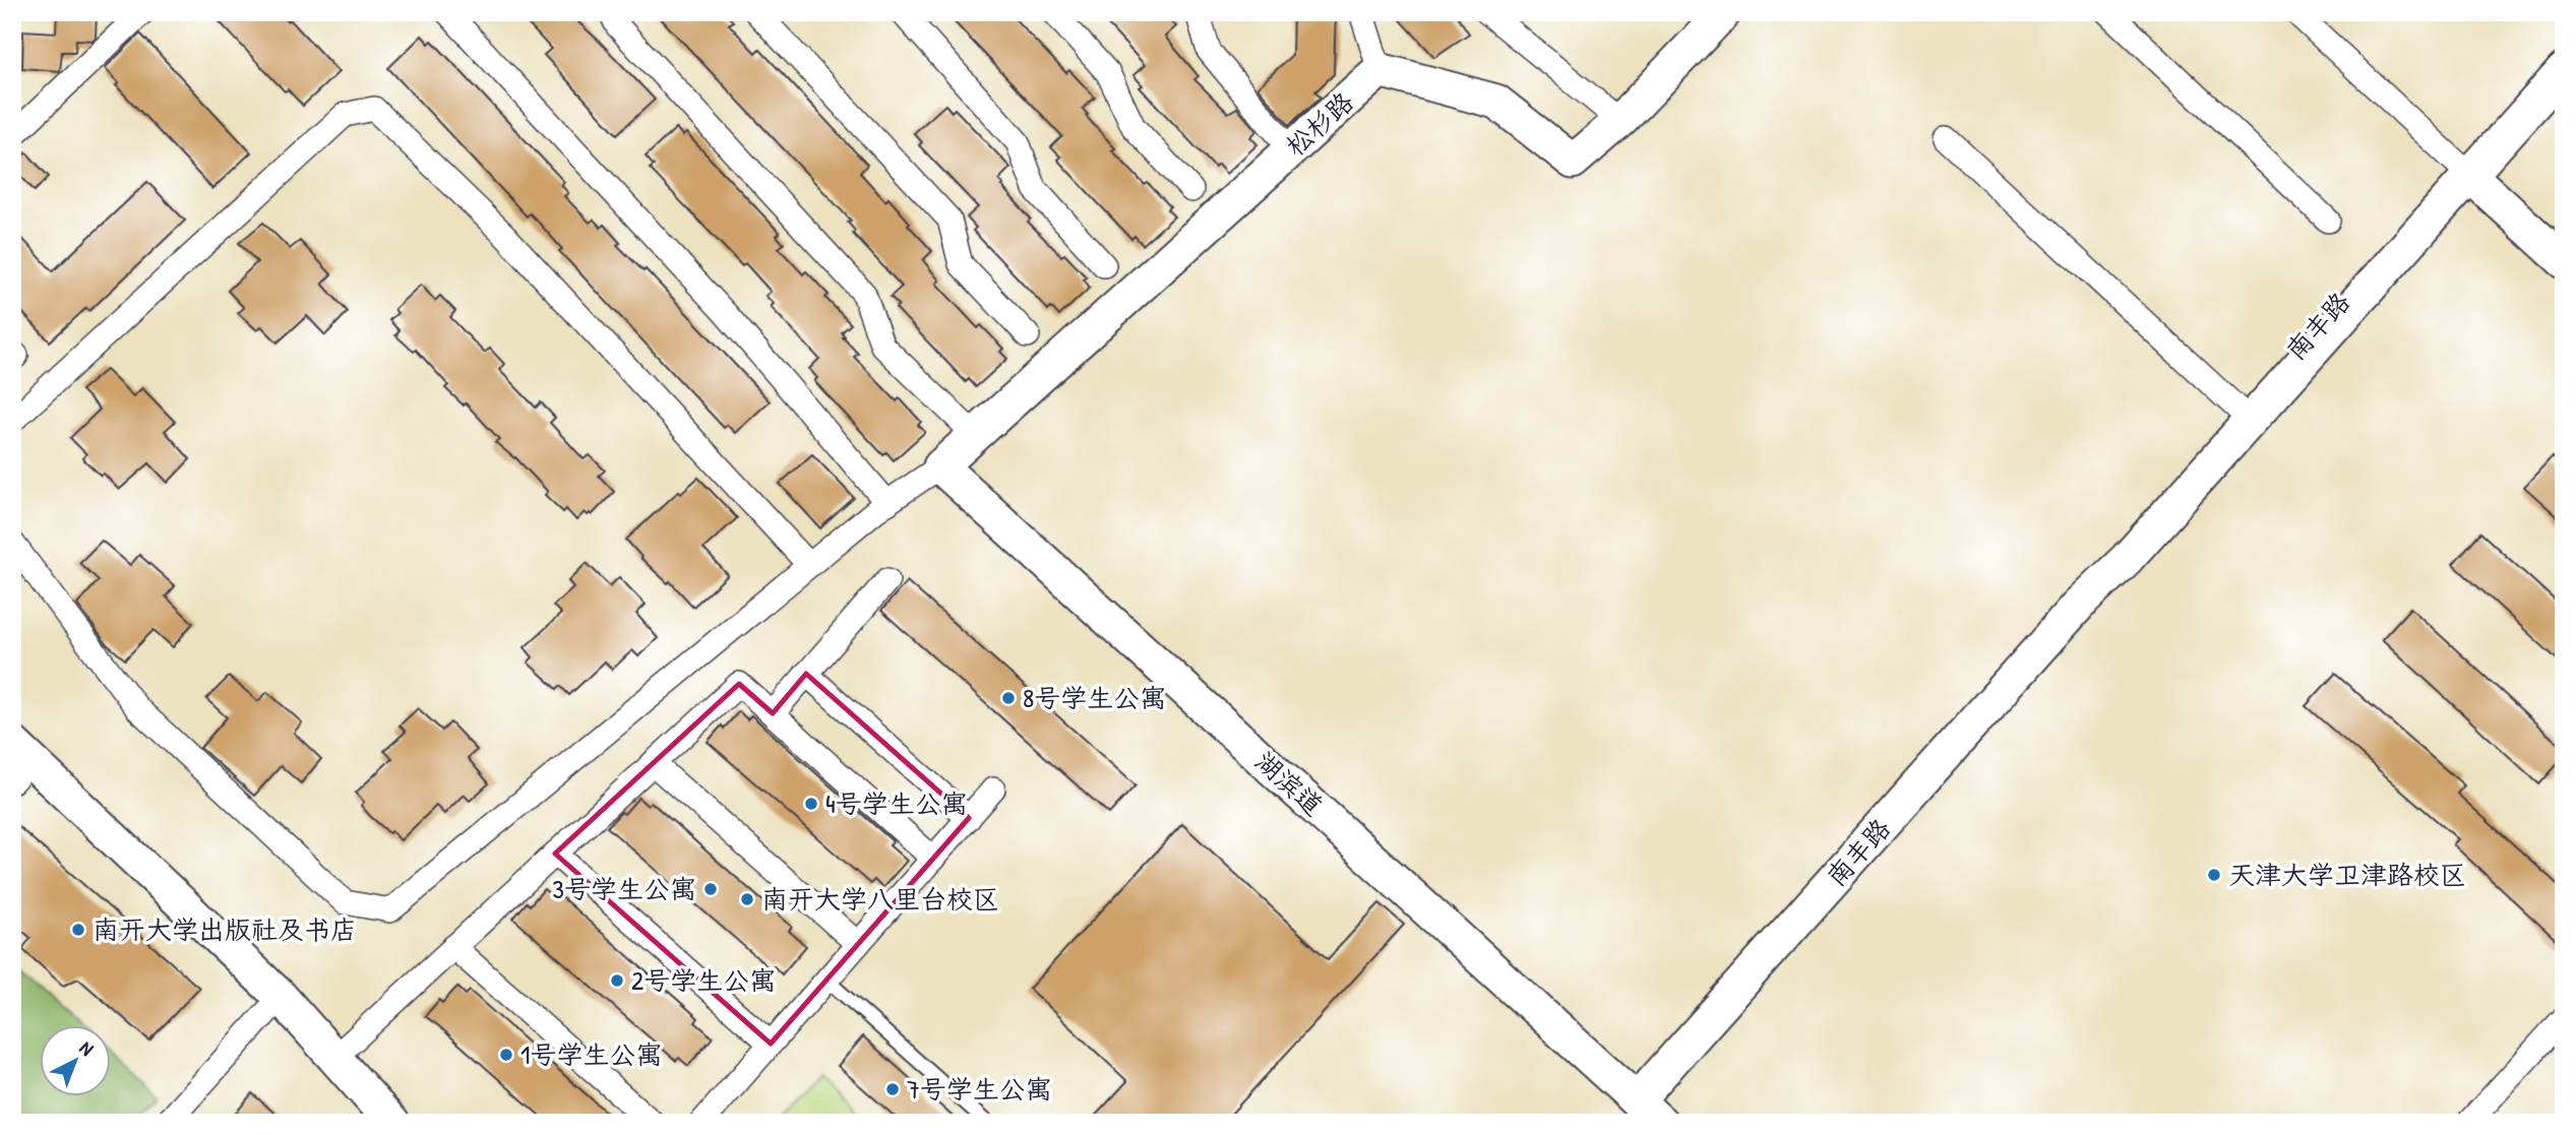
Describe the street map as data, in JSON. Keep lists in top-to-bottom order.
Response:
{
  "streets": {
    "street": ["松杉路", "南丰路", "湖滨道"]
  },
  "crossings": [
    ["松杉路", "湖滨道"],
    ["南丰路", "湖滨道"]
  ],
  "places": [
    "8号学生公寓",
    "4号学生公寓",
    "天津大学卫津路校区",
    "3号学生公寓",
    "南开大学八里台校区",
    "南开大学出版社及书店",
    "2号学生公寓",
    "1号学生公寓",
    "7号学生公寓"
  ],
  "north": "top right"
}
